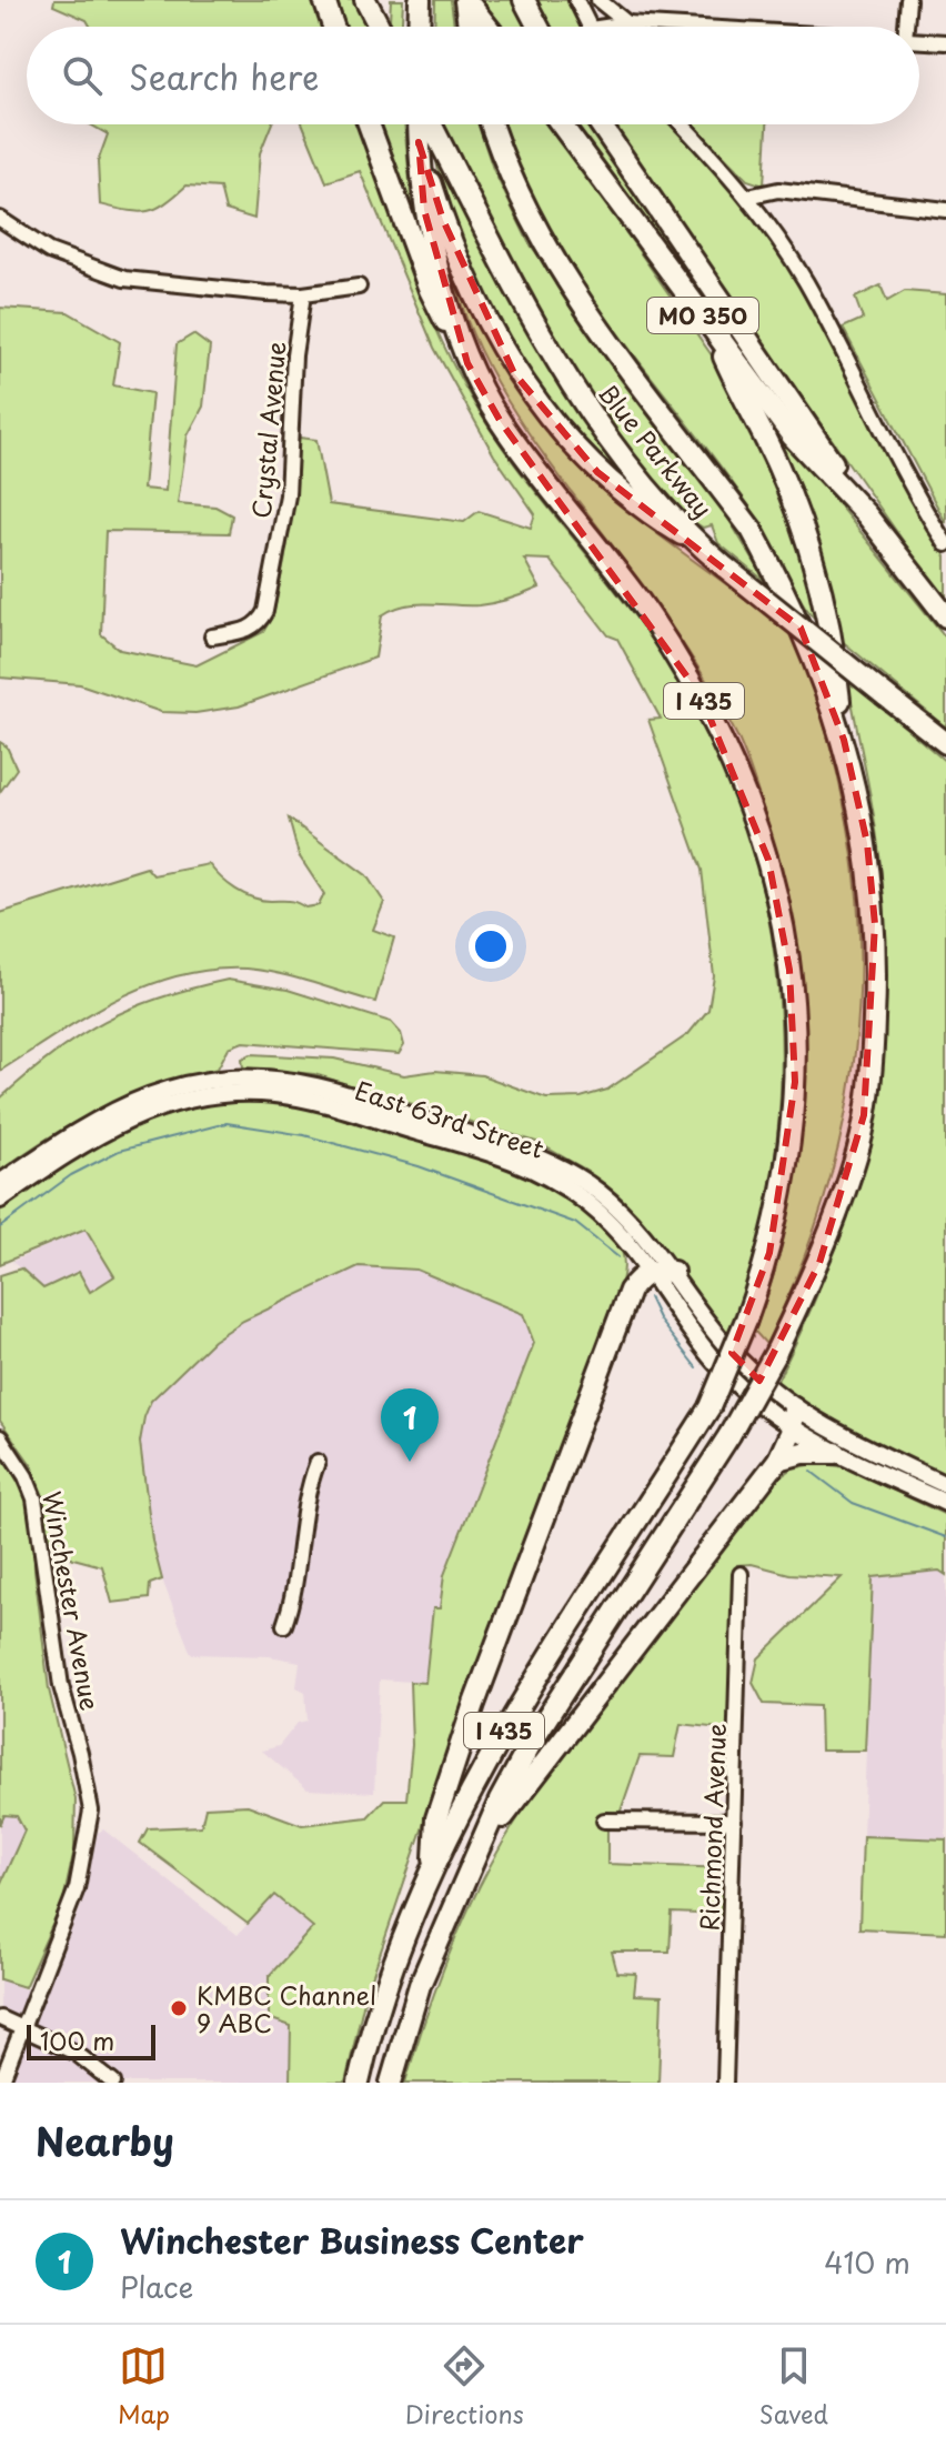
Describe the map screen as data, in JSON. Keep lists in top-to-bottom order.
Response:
{
  "streets": {
    "highway": ["MO 350", "Blue Parkway", "I 435"],
    "main road": ["East 63rd Street"],
    "street": ["Crystal Avenue", "Winchester Avenue", "Richmond Avenue"]
  },
  "places": ["KMBC Channel 9 ABC"],
  "scale_bar": "100 m",
  "page": {
    "search": "Search here",
    "pins": "1",
    "scale": "100 m",
    "heading": "Nearby",
    "list": [
      {
        "mark": "1",
        "name": "Winchester Business Center",
        "note": "Place",
        "value": "410 m"
      }
    ],
    "nav": ["Map", "Directions", "Saved"]
  }
}
